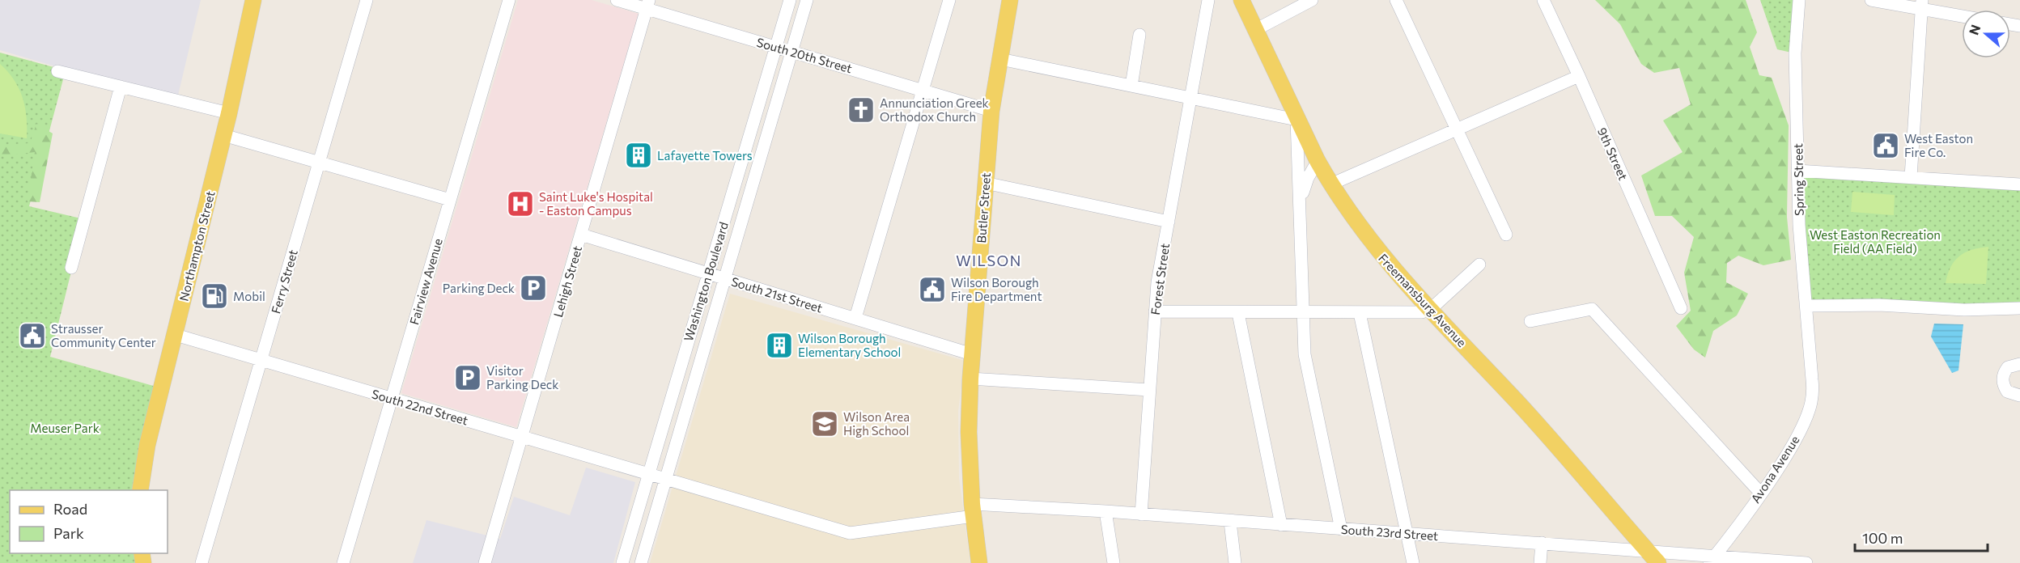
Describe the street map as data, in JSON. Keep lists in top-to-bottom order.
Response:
{
  "streets": {
    "main road": ["Butler Street", "Northampton Street", "Freemansburg Avenue"],
    "street": [
      "South 20th Street",
      "9th Street",
      "Spring Street",
      "Forest Street",
      "Ferry Street",
      "Fairview Avenue",
      "Lehigh Street",
      "Washington Boulevard",
      "South 21st Street",
      "South 22nd Street",
      "Avona Avenue",
      "South 23rd Street"
    ]
  },
  "crossings": [
    ["South 20th Street", "Butler Street"],
    ["South 20th Street", "Lehigh Street"],
    ["South 20th Street", "Washington Boulevard"],
    ["Spring Street", "Avona Avenue"],
    ["Butler Street", "South 21st Street"],
    ["Butler Street", "South 22nd Street"],
    ["Butler Street", "South 23rd Street"],
    ["Northampton Street", "South 22nd Street"],
    ["Forest Street", "South 23rd Street"],
    ["Ferry Street", "South 22nd Street"],
    ["Fairview Avenue", "South 22nd Street"],
    ["Lehigh Street", "South 21st Street"],
    ["Lehigh Street", "South 22nd Street"],
    ["Washington Boulevard", "South 21st Street"],
    ["Washington Boulevard", "South 22nd Street"],
    ["Freemansburg Avenue", "South 23rd Street"],
    ["South 22nd Street", "South 23rd Street"],
    ["Avona Avenue", "South 23rd Street"]
  ],
  "districts": ["WILSON"],
  "parks": ["West Easton Recreation Field (AA Field)", "Meuser Park"],
  "places": {
    "church": ["Annunciation Greek Orthodox Church"],
    "public building": ["West Easton Fire Co.", "Wilson Borough Fire Department", "Strausser Community Center"],
    "building": ["Lafayette Towers", "Wilson Borough Elementary School"],
    "hospital": ["Saint Luke's Hospital - Easton Campus"],
    "parking": ["Parking Deck", "Visitor Parking Deck"],
    "fuel station": ["Mobil"],
    "school or university": ["Wilson Area High School"]
  },
  "legend": ["Road", "Park"],
  "scale_bar": "100 m",
  "north": "left"
}
